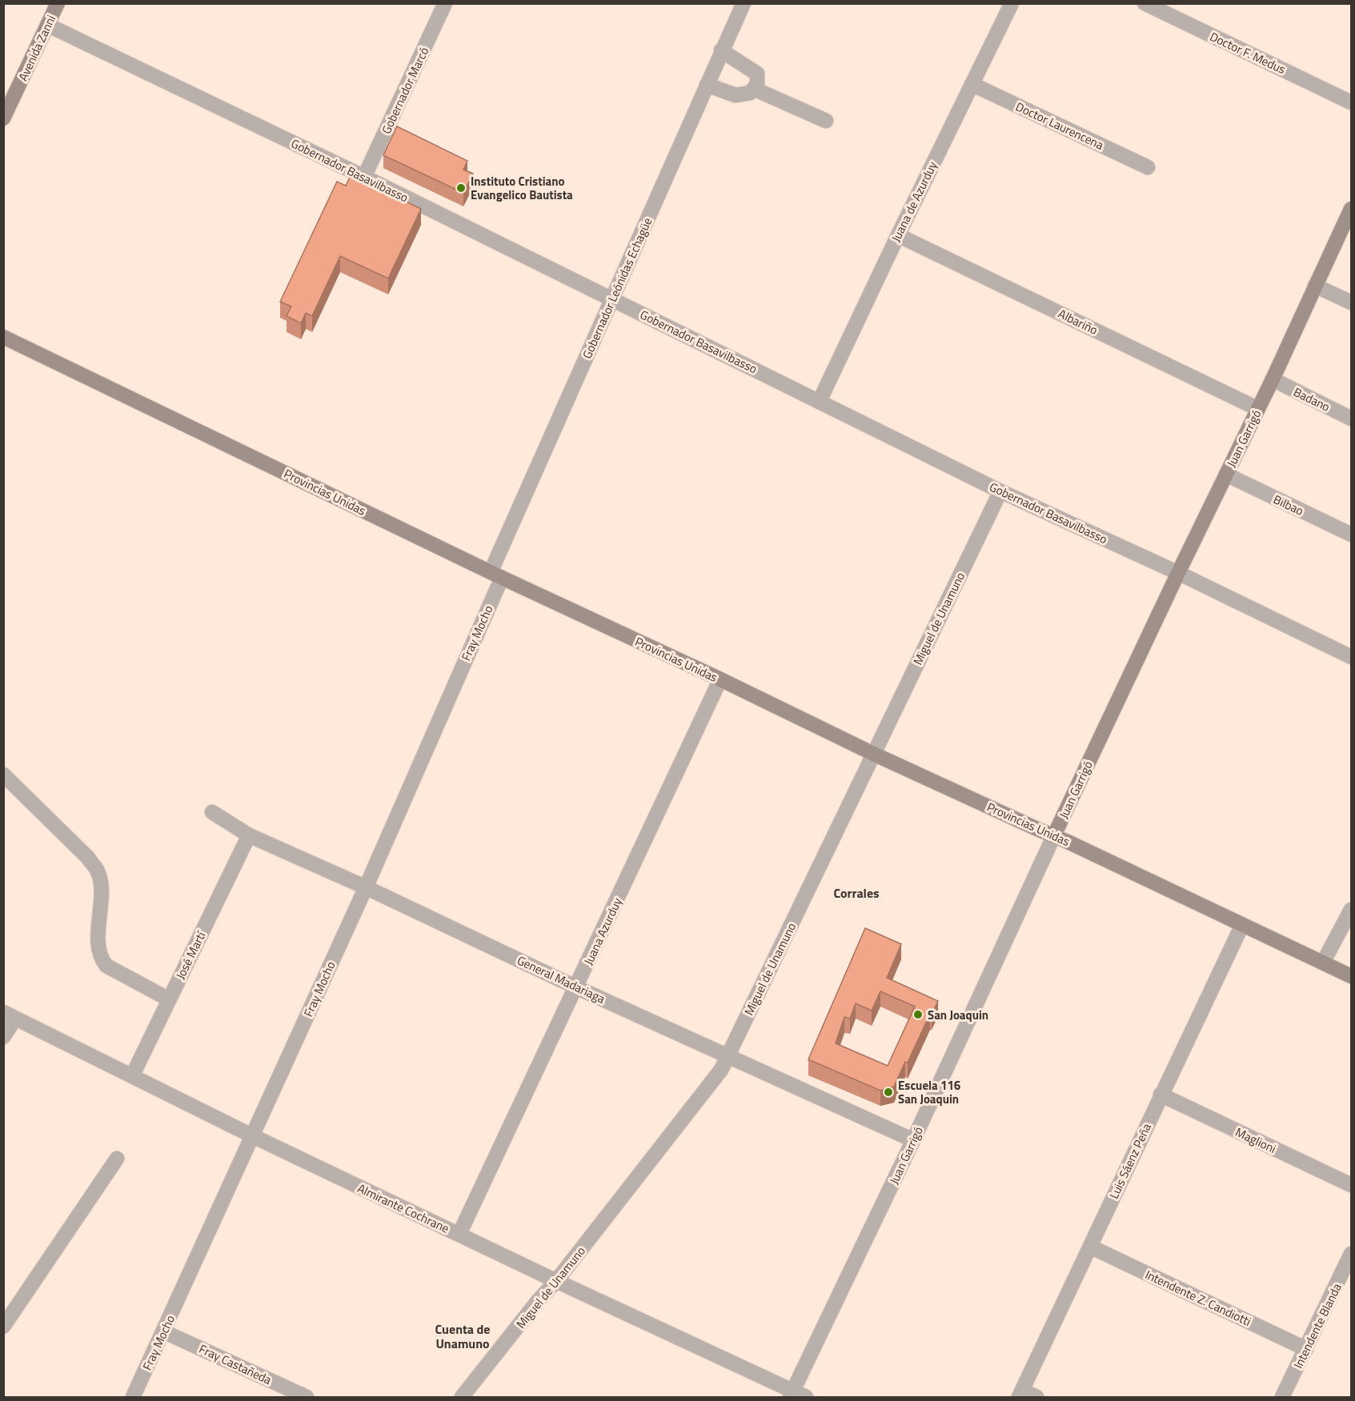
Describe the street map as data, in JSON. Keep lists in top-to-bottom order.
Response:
{
  "streets": {
    "street": [
      "Avenida Zanni",
      "Doctor F. Medus",
      "Gobernador Marcó",
      "Doctor Laurencena",
      "Gobernador Basavilbasso",
      "Juana de Azurduy",
      "Gobernador Leónidas Echagüe",
      "Albariño",
      "Badano",
      "Juan Garrigó",
      "Provincias Unidas",
      "Bilbao",
      "Miguel de Unamuno",
      "Fray Mocho",
      "Juana Azurduy",
      "José Martí",
      "General Madariaga",
      "Maglioni",
      "Luis Sáenz Peña",
      "Almirante Cochrane",
      "Intendente Z. Candiotti",
      "Intendente Blanda",
      "Fray Castañeda"
    ]
  },
  "crossings": [
    ["Avenida Zanni", "Gobernador Basavilbasso"],
    ["Gobernador Marcó", "Gobernador Basavilbasso"],
    ["Doctor Laurencena", "Juana de Azurduy"],
    ["Gobernador Basavilbasso", "Juana de Azurduy"],
    ["Gobernador Basavilbasso", "Gobernador Leónidas Echagüe"],
    ["Gobernador Basavilbasso", "Juan Garrigó"],
    ["Gobernador Basavilbasso", "Miguel de Unamuno"],
    ["Juana de Azurduy", "Albariño"],
    ["Gobernador Leónidas Echagüe", "Provincias Unidas"],
    ["Gobernador Leónidas Echagüe", "Fray Mocho"],
    ["Albariño", "Juan Garrigó"],
    ["Badano", "Juan Garrigó"],
    ["Juan Garrigó", "Provincias Unidas"],
    ["Juan Garrigó", "Bilbao"],
    ["Juan Garrigó", "General Madariaga"],
    ["Juan Garrigó", "Almirante Cochrane"],
    ["Provincias Unidas", "Miguel de Unamuno"],
    ["Provincias Unidas", "Fray Mocho"],
    ["Provincias Unidas", "Juana Azurduy"],
    ["Provincias Unidas", "Luis Sáenz Peña"],
    ["Miguel de Unamuno", "General Madariaga"],
    ["Miguel de Unamuno", "Almirante Cochrane"],
    ["Fray Mocho", "General Madariaga"],
    ["Fray Mocho", "Almirante Cochrane"],
    ["Fray Mocho", "Fray Castañeda"],
    ["Juana Azurduy", "General Madariaga"],
    ["Juana Azurduy", "Almirante Cochrane"],
    ["José Martí", "General Madariaga"],
    ["José Martí", "Almirante Cochrane"],
    ["Maglioni", "Luis Sáenz Peña"],
    ["Luis Sáenz Peña", "Intendente Z. Candiotti"],
    ["Intendente Z. Candiotti", "Intendente Blanda"]
  ],
  "districts": ["Corrales", "Cuenta de Unamuno"],
  "places": ["Instituto Cristiano Evangelico Bautista", "San Joaquin", "Escuela 116 San Joaquin"]
}
